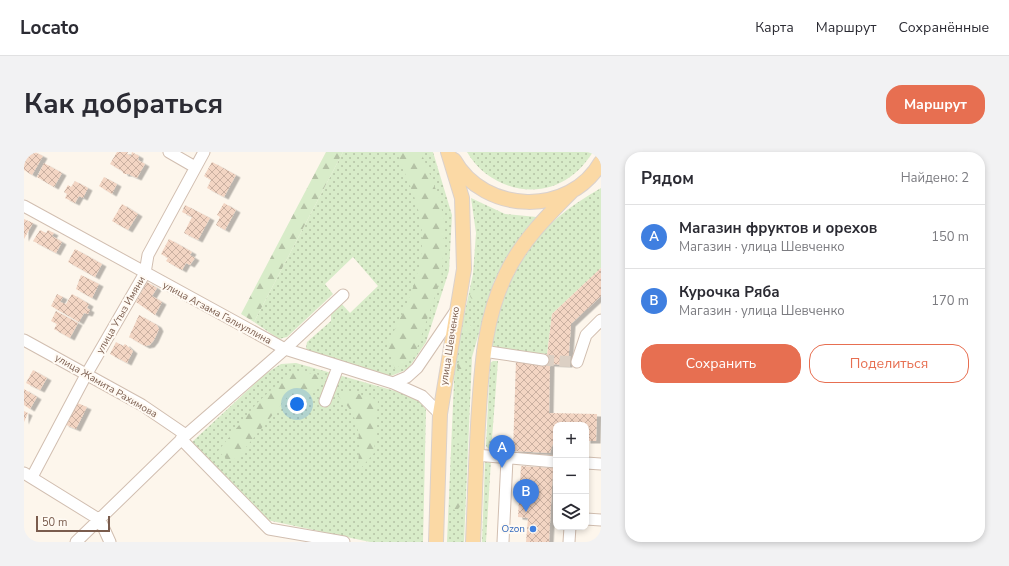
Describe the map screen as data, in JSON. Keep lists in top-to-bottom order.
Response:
{
  "streets": {
    "main road": ["улица Шевченко"],
    "street": ["улица Агзама Галиуллина", "улица Утыз Имяни", "улица Жамита Рахимова"]
  },
  "crossings": [
    ["улица Агзама Галиуллина", "улица Утыз Имяни"],
    ["улица Агзама Галиуллина", "улица Шевченко"],
    ["улица Утыз Имяни", "улица Жамита Рахимова"]
  ],
  "places": ["Ozon"],
  "scale_bar": "50 m",
  "page": {
    "header": "Locato",
    "nav": ["Карта", "Маршрут", "Сохранённые"],
    "title": "Как добраться",
    "buttons": [
      "Маршрут",
      ["Сохранить", "Поделиться"]
    ],
    "heading": ["Рядом", "Найдено: 2"],
    "list": [
      {
        "mark": "A",
        "name": "Магазин фруктов и орехов",
        "note": "Магазин · улица Шевченко",
        "value": "150 m"
      },
      {
        "mark": "B",
        "name": "Курочка Ряба",
        "note": "Магазин · улица Шевченко",
        "value": "170 m"
      }
    ],
    "map_buttons": ["+", "−"],
    "pins": ["A", "B"],
    "scale": "50 m"
  }
}
